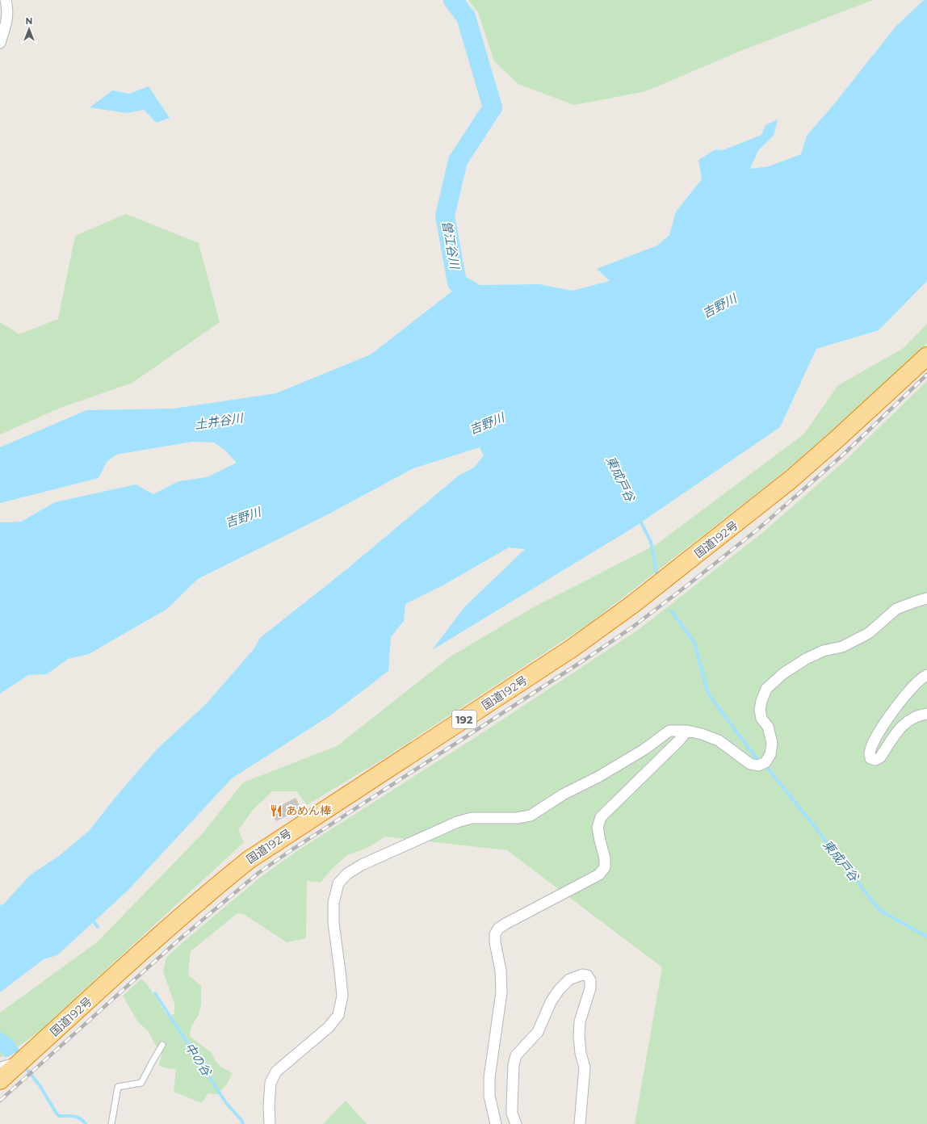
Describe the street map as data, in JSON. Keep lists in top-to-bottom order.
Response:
{
  "streets": {
    "highway": ["国道192号", "192"]
  },
  "water": [
    "曽江谷川",
    "吉野川",
    "土井谷川",
    "東成戸谷",
    "中の谷"
  ],
  "places": {
    "restaurant": ["あめん棒"]
  },
  "north": "top"
}
